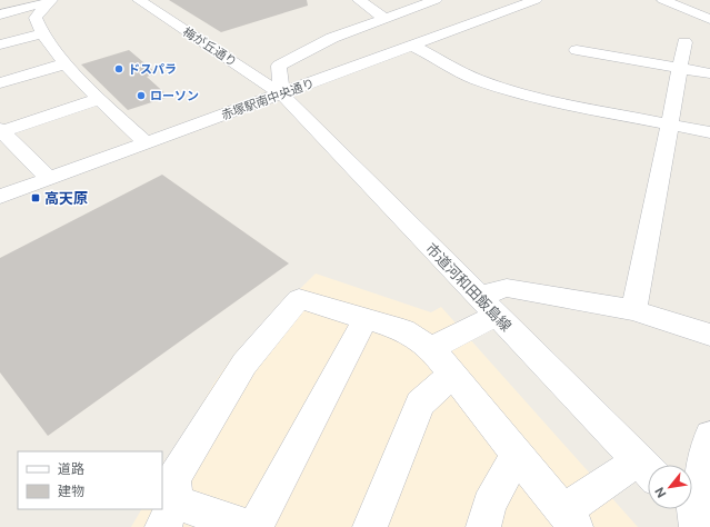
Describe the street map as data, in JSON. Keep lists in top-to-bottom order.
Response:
{
  "streets": {
    "street": ["梅が丘通り", "赤塚駅南中央通り", "市道河和田飯島線"]
  },
  "crossings": [
    ["梅が丘通り", "赤塚駅南中央通り"],
    ["梅が丘通り", "市道河和田飯島線"],
    ["赤塚駅南中央通り", "市道河和田飯島線"]
  ],
  "places": {
    "other": ["ドスパラ", "ローソン"],
    "transit": ["高天原"]
  },
  "legend": ["道路", "建物"],
  "north": "bottom left"
}
